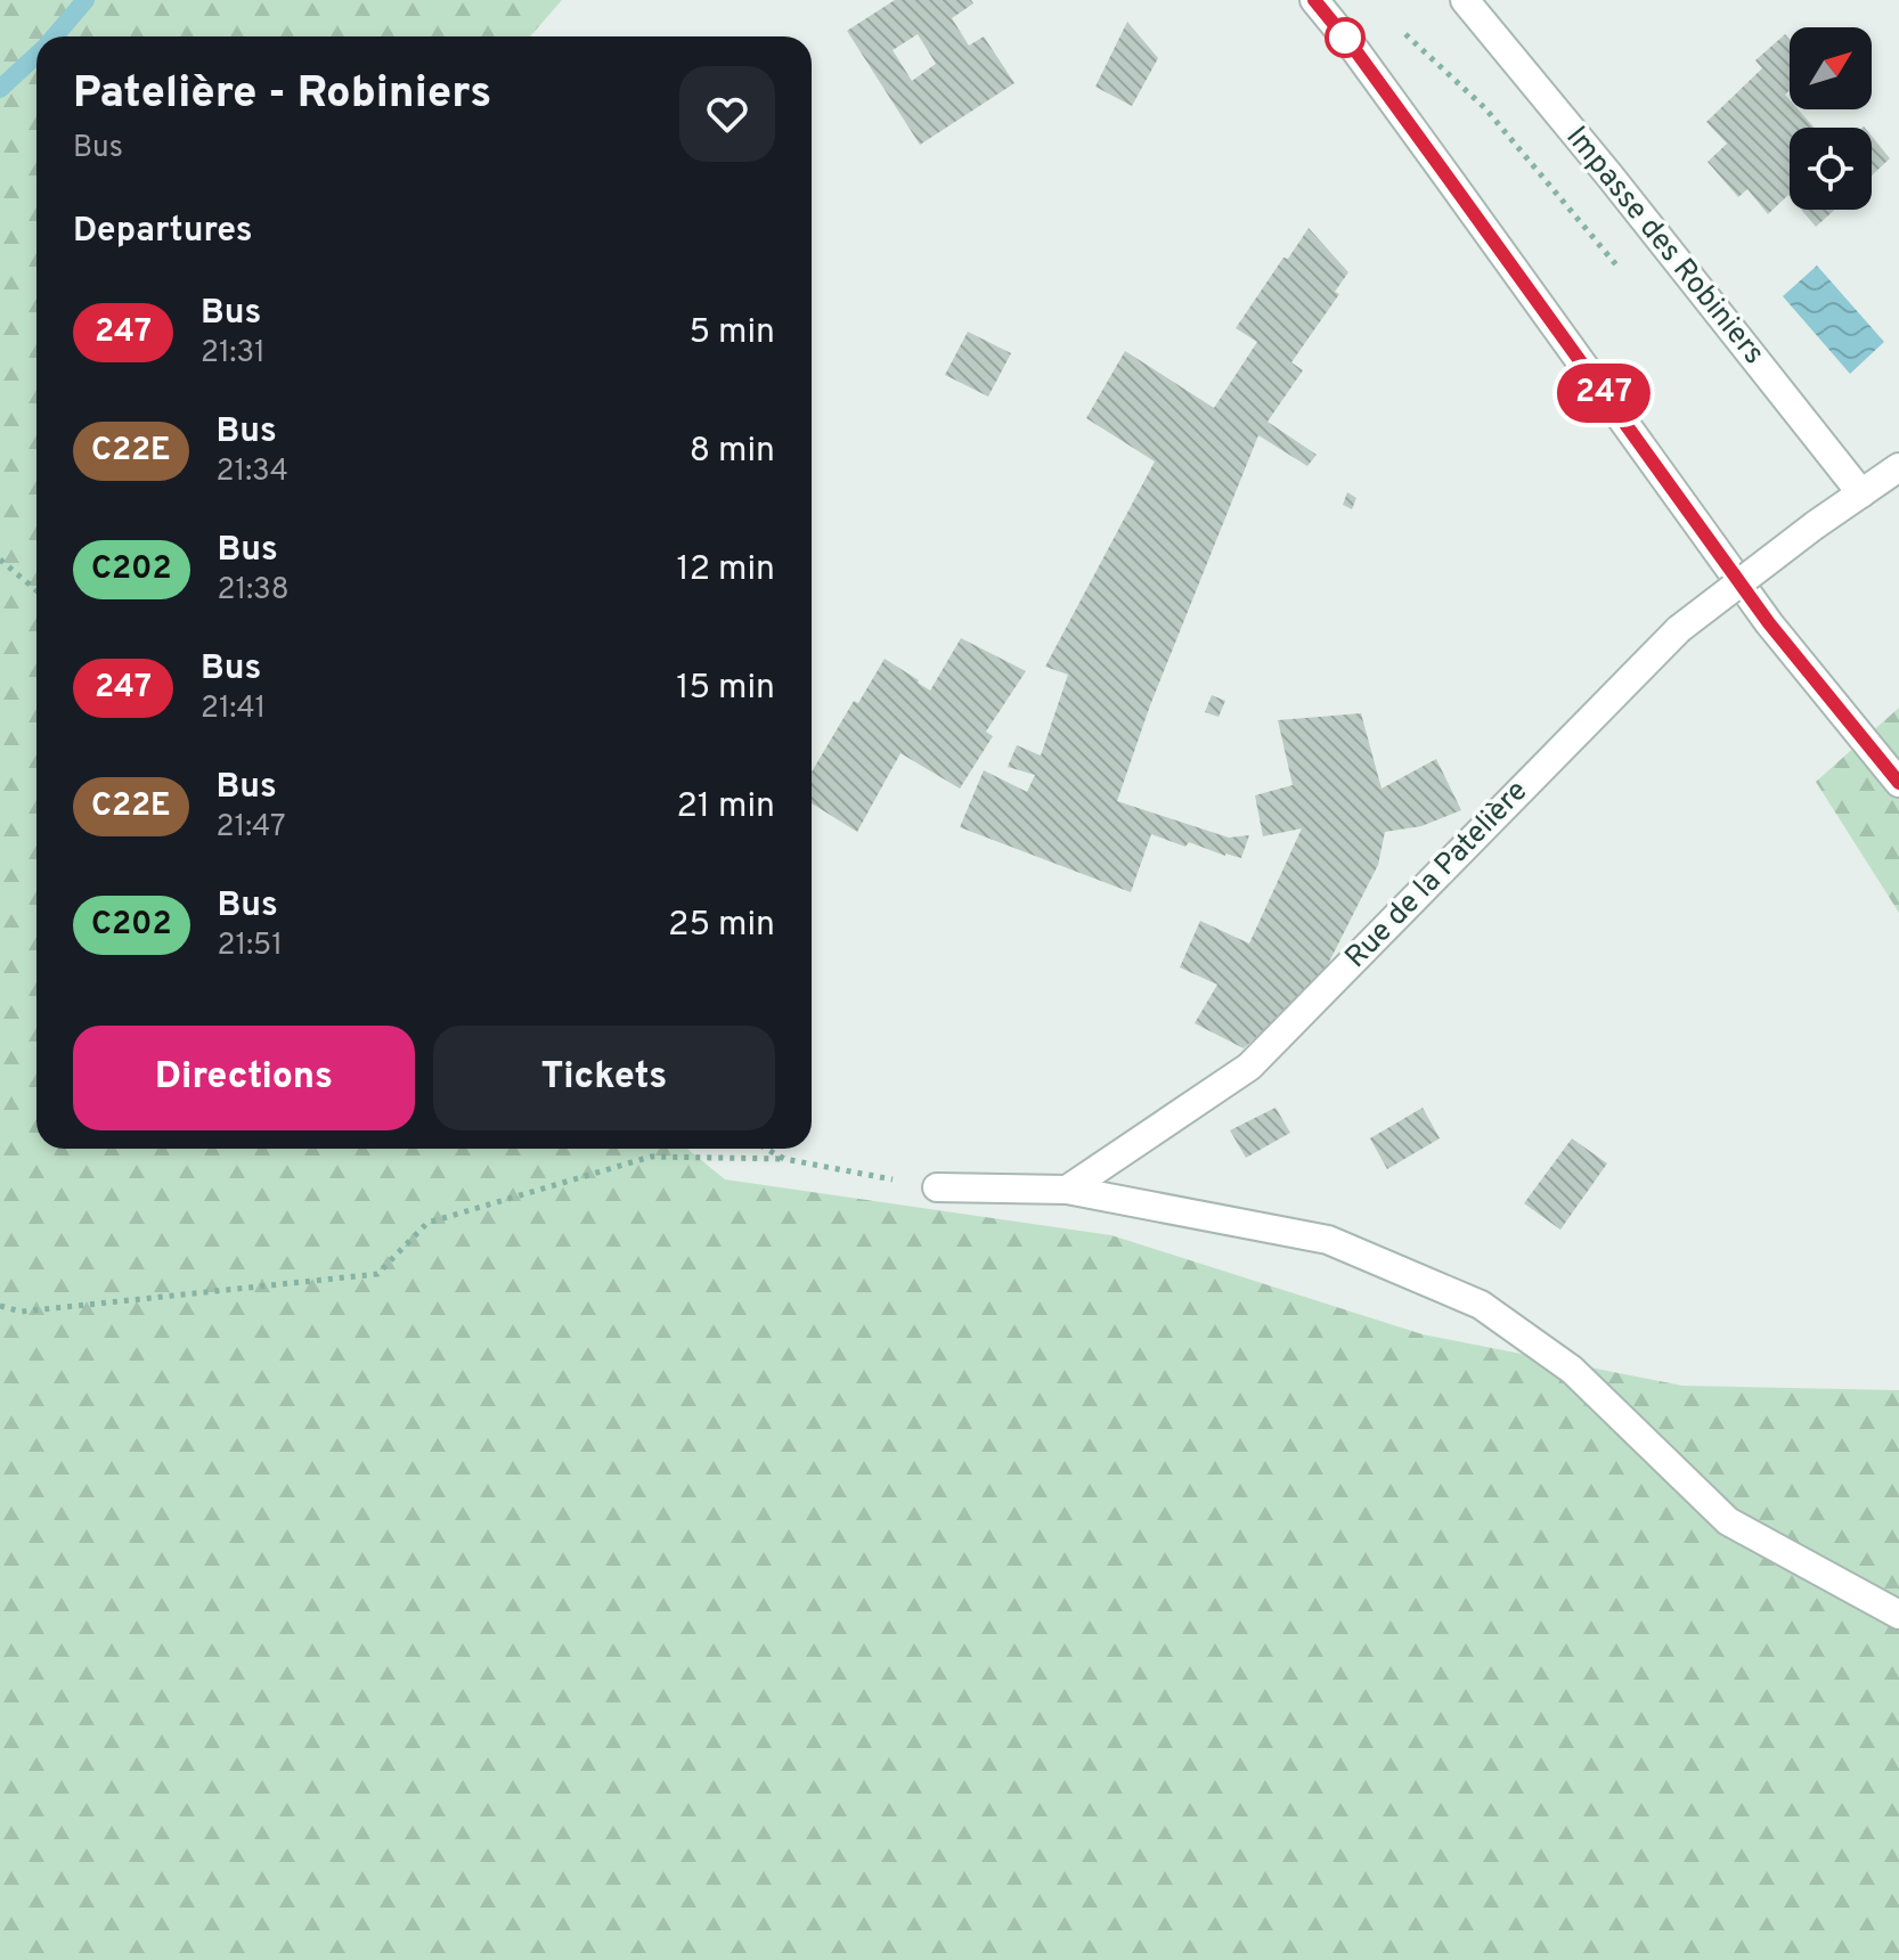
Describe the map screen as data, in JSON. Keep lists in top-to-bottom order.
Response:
{
  "streets": {
    "street": ["Impasse des Robiniers", "Rue de la Patelière"]
  },
  "crossings": [
    ["Impasse des Robiniers", "Rue de la Patelière"]
  ],
  "lines": ["bus line 247"],
  "north": "top right",
  "page": {
    "on_map": "247",
    "heading": [
      ["Patelière - Robiniers", "Bus"],
      "Departures"
    ],
    "list": [
      {
        "mark": "247",
        "name": "Bus",
        "note": "21:31",
        "value": "5 min"
      },
      {
        "mark": "C22E",
        "name": "Bus",
        "note": "21:34",
        "value": "8 min"
      },
      {
        "mark": "C202",
        "name": "Bus",
        "note": "21:38",
        "value": "12 min"
      },
      {
        "mark": "247",
        "name": "Bus",
        "note": "21:41",
        "value": "15 min"
      },
      {
        "mark": "C22E",
        "name": "Bus",
        "note": "21:47",
        "value": "21 min"
      },
      {
        "mark": "C202",
        "name": "Bus",
        "note": "21:51",
        "value": "25 min"
      }
    ],
    "buttons": ["Directions", "Tickets"]
  }
}
